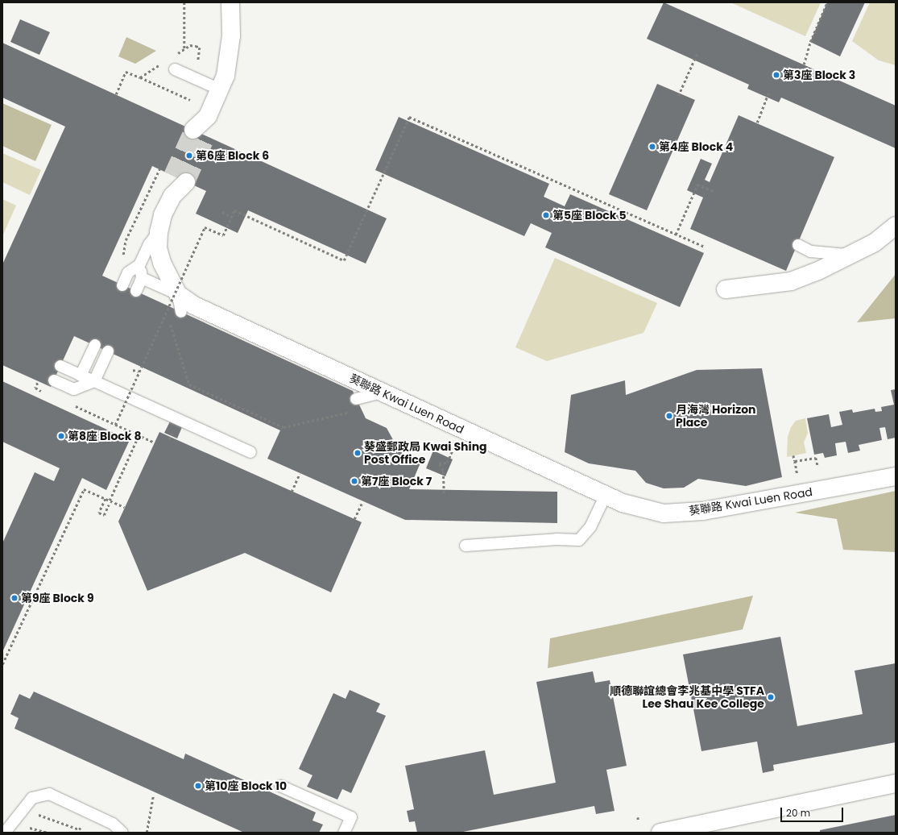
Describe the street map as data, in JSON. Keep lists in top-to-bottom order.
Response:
{
  "streets": {
    "street": ["葵聯路 Kwai Luen Road"]
  },
  "places": [
    "第3座 Block 3",
    "第4座 Block 4",
    "第6座 Block 6",
    "第5座 Block 5",
    "月海灣 Horizon Place",
    "第8座 Block 8",
    "葵盛郵政局 Kwai Shing Post Office",
    "第7座 Block 7",
    "第9座 Block 9",
    "順德聯誼總會李兆基中學 STFA Lee Shau Kee College",
    "第10座 Block 10"
  ],
  "scale_bar": "20 m"
}
